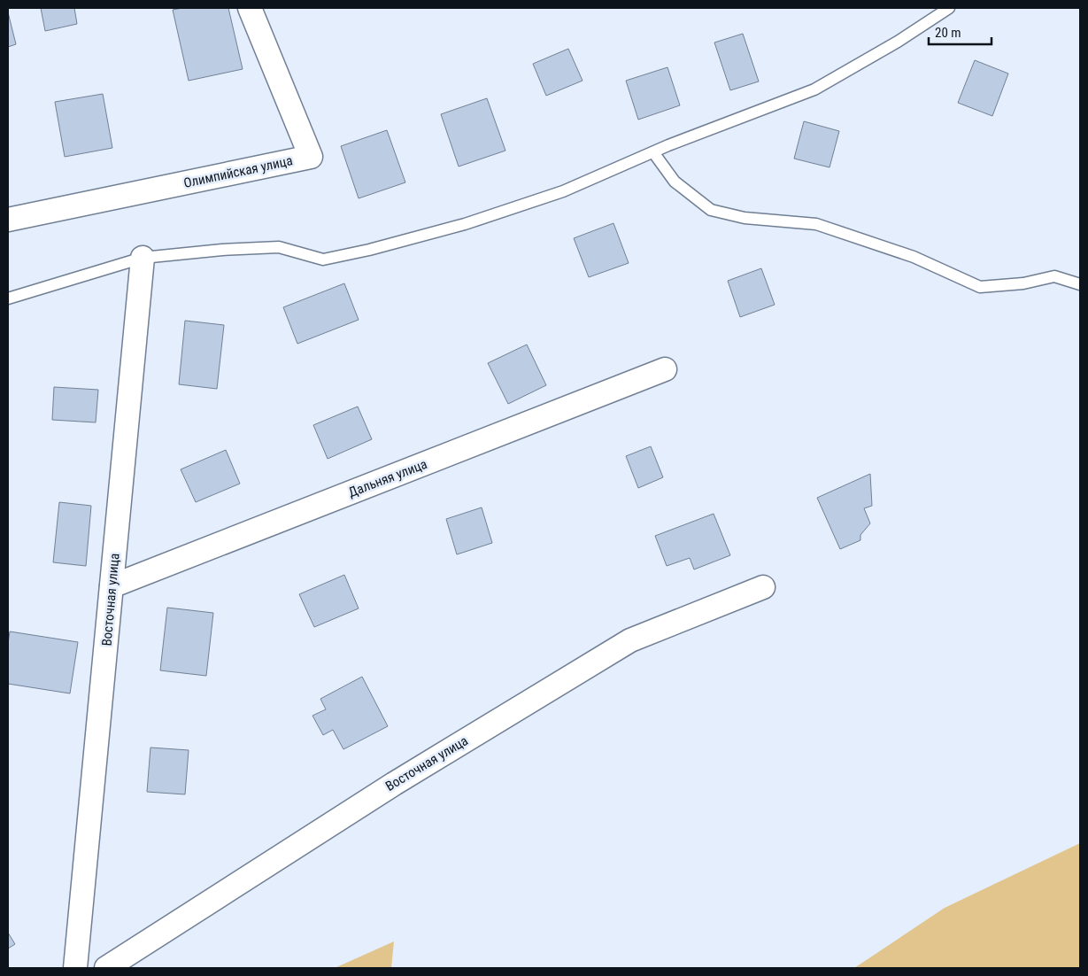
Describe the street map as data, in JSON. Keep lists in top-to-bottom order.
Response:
{
  "streets": {
    "street": ["Олимпийская улица", "Дальняя улица", "Восточная улица"]
  },
  "crossings": [
    ["Дальняя улица", "Восточная улица"]
  ],
  "scale_bar": "20 m"
}
